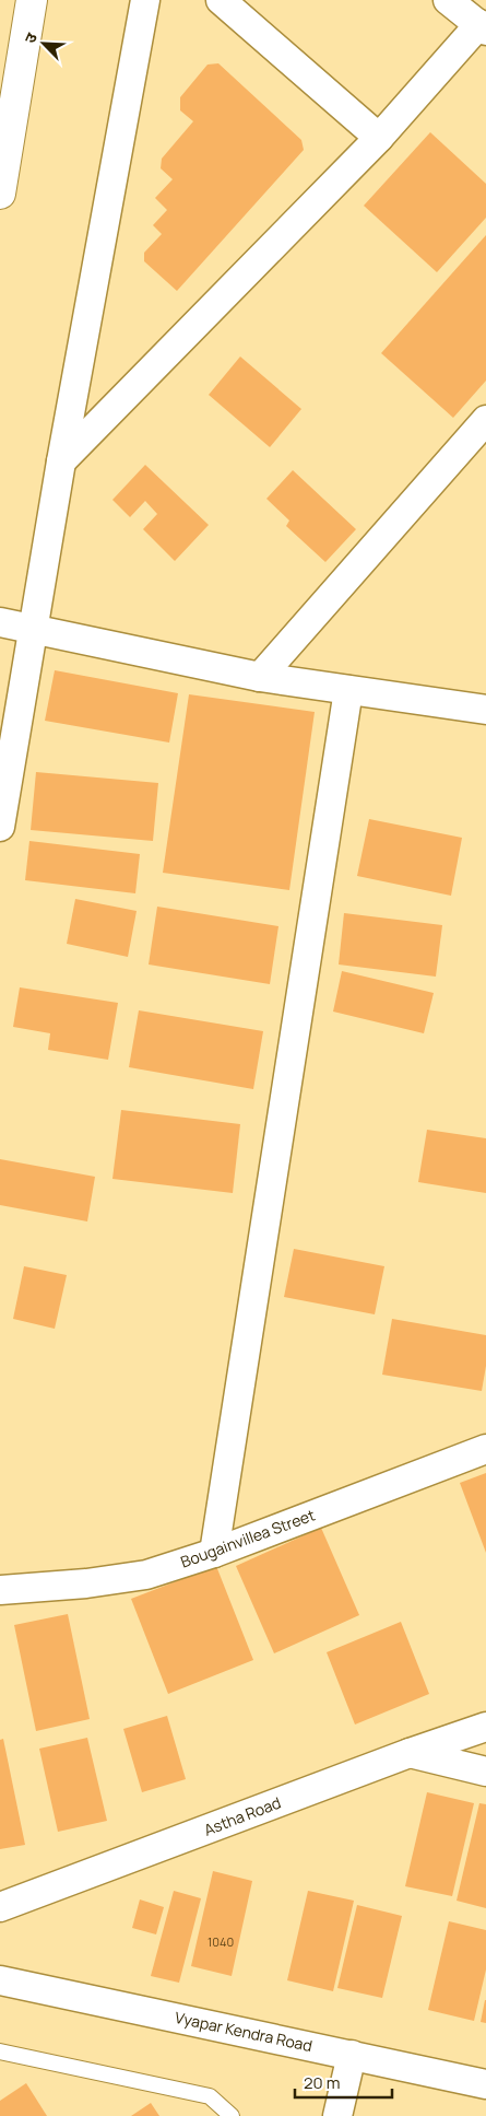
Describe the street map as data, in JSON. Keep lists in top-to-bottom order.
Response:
{
  "streets": {
    "street": ["Bougainvillea Street", "Astha Road", "Vyapar Kendra Road"]
  },
  "house_numbers": ["1040"],
  "scale_bar": "20 m",
  "north": "top left"
}
